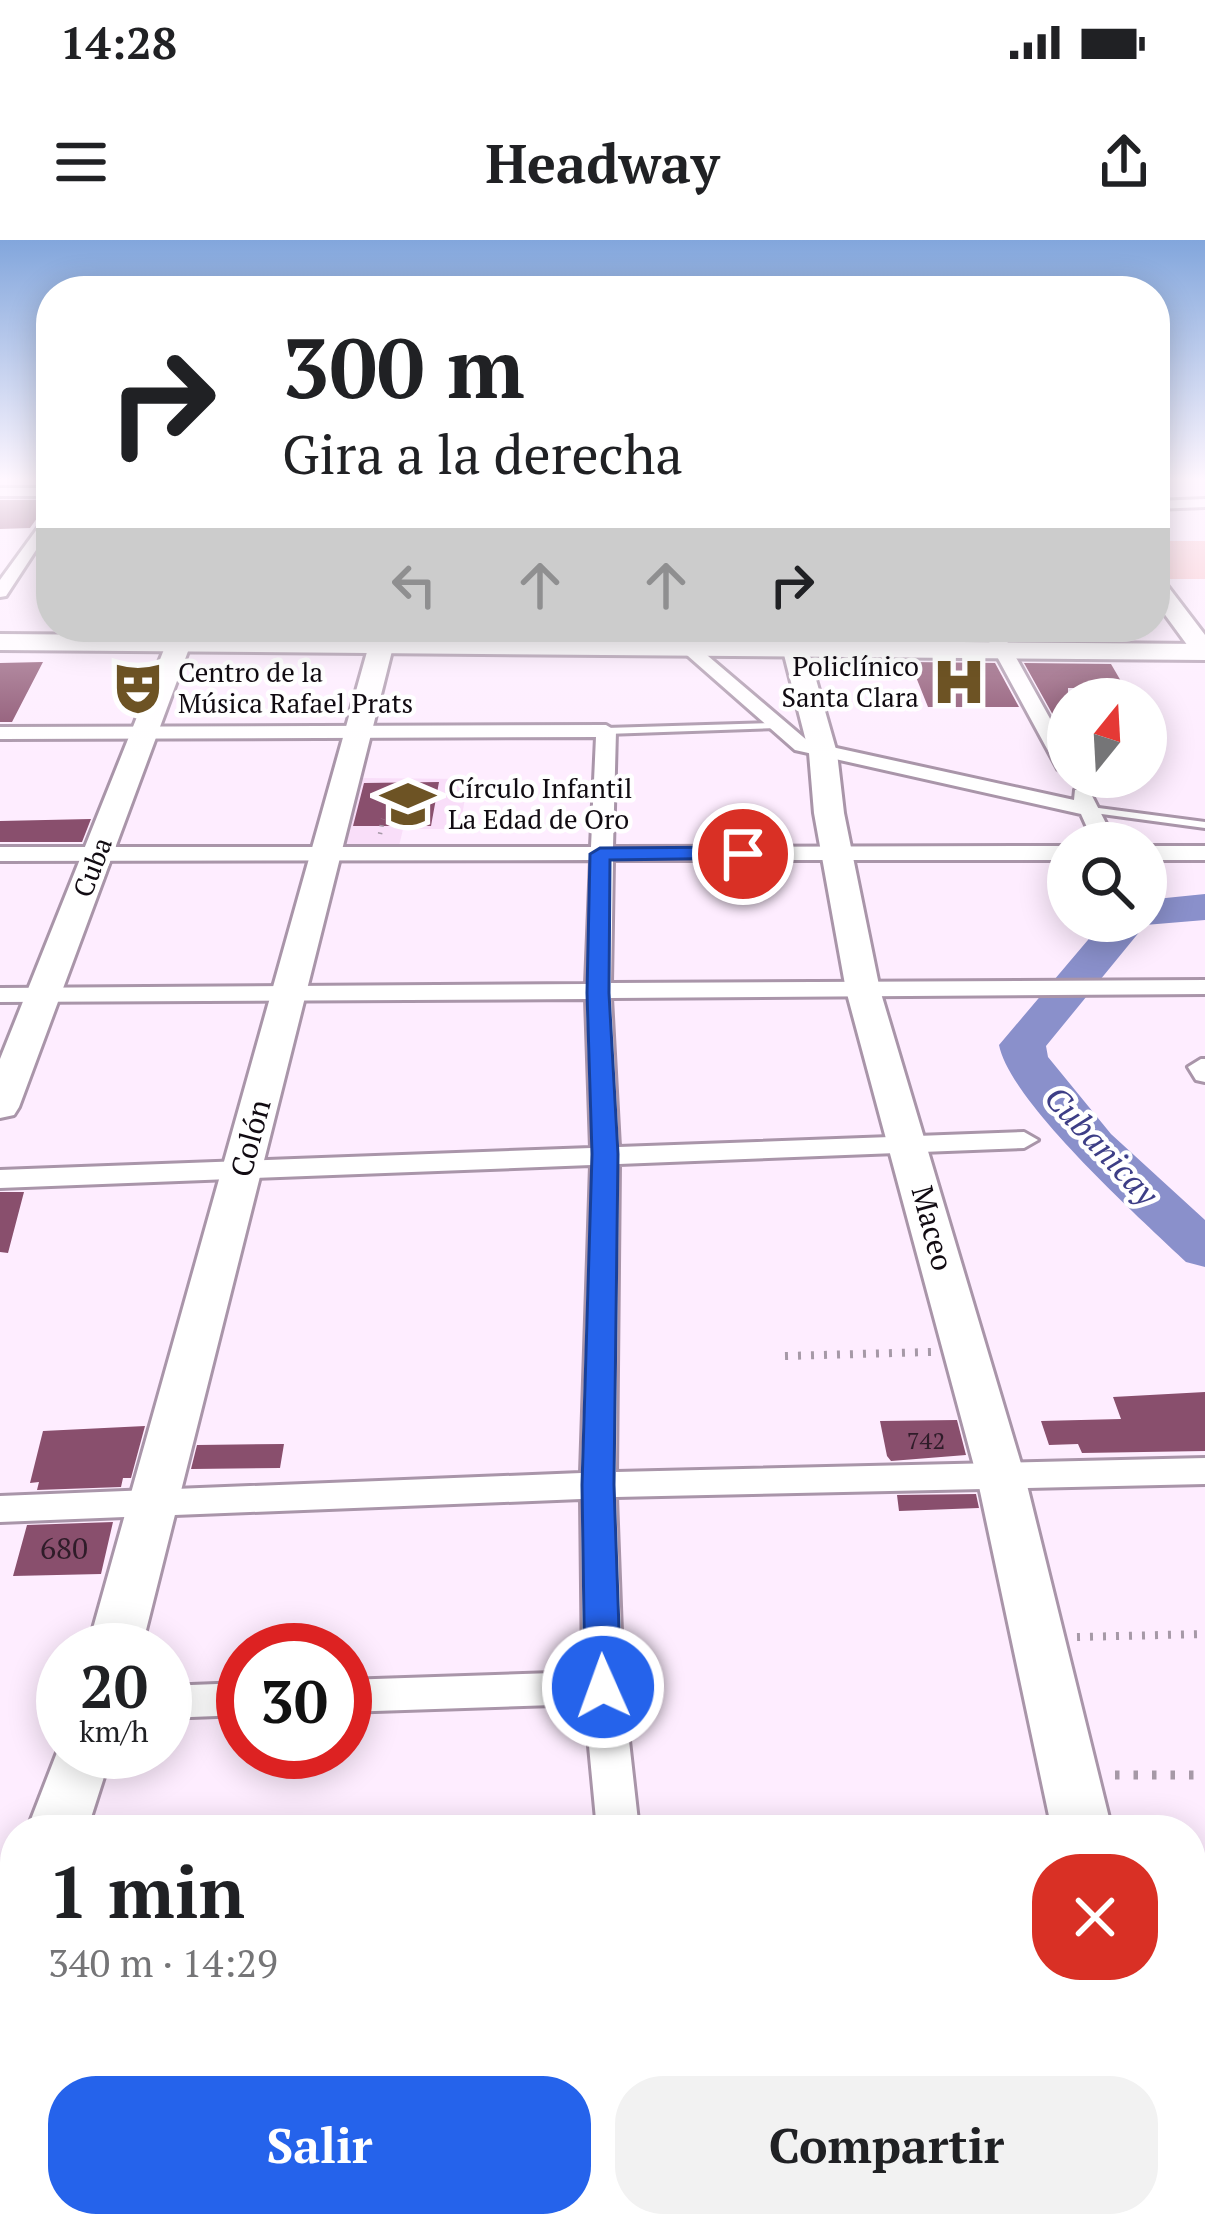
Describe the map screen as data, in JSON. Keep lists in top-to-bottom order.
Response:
{
  "streets": {
    "main road": ["Cuba", "Colón", "Maceo"]
  },
  "water": ["Cubanicay"],
  "places": {
    "hospital": ["Policlínico Santa Clara"],
    "theatre": ["Centro de la Música Rafael Prats"],
    "school or university": ["Círculo Infantil La Edad de Oro"]
  },
  "house_numbers": ["742", "680"],
  "north": "top",
  "page": {
    "status": "14:28",
    "header": "Headway",
    "turn": ["300 m", "Gira a la derecha"],
    "speed": "20 km/h",
    "limit": "30",
    "heading": ["1 min", "340 m · 14:29"],
    "buttons": ["Salir", "Compartir"]
  }
}
